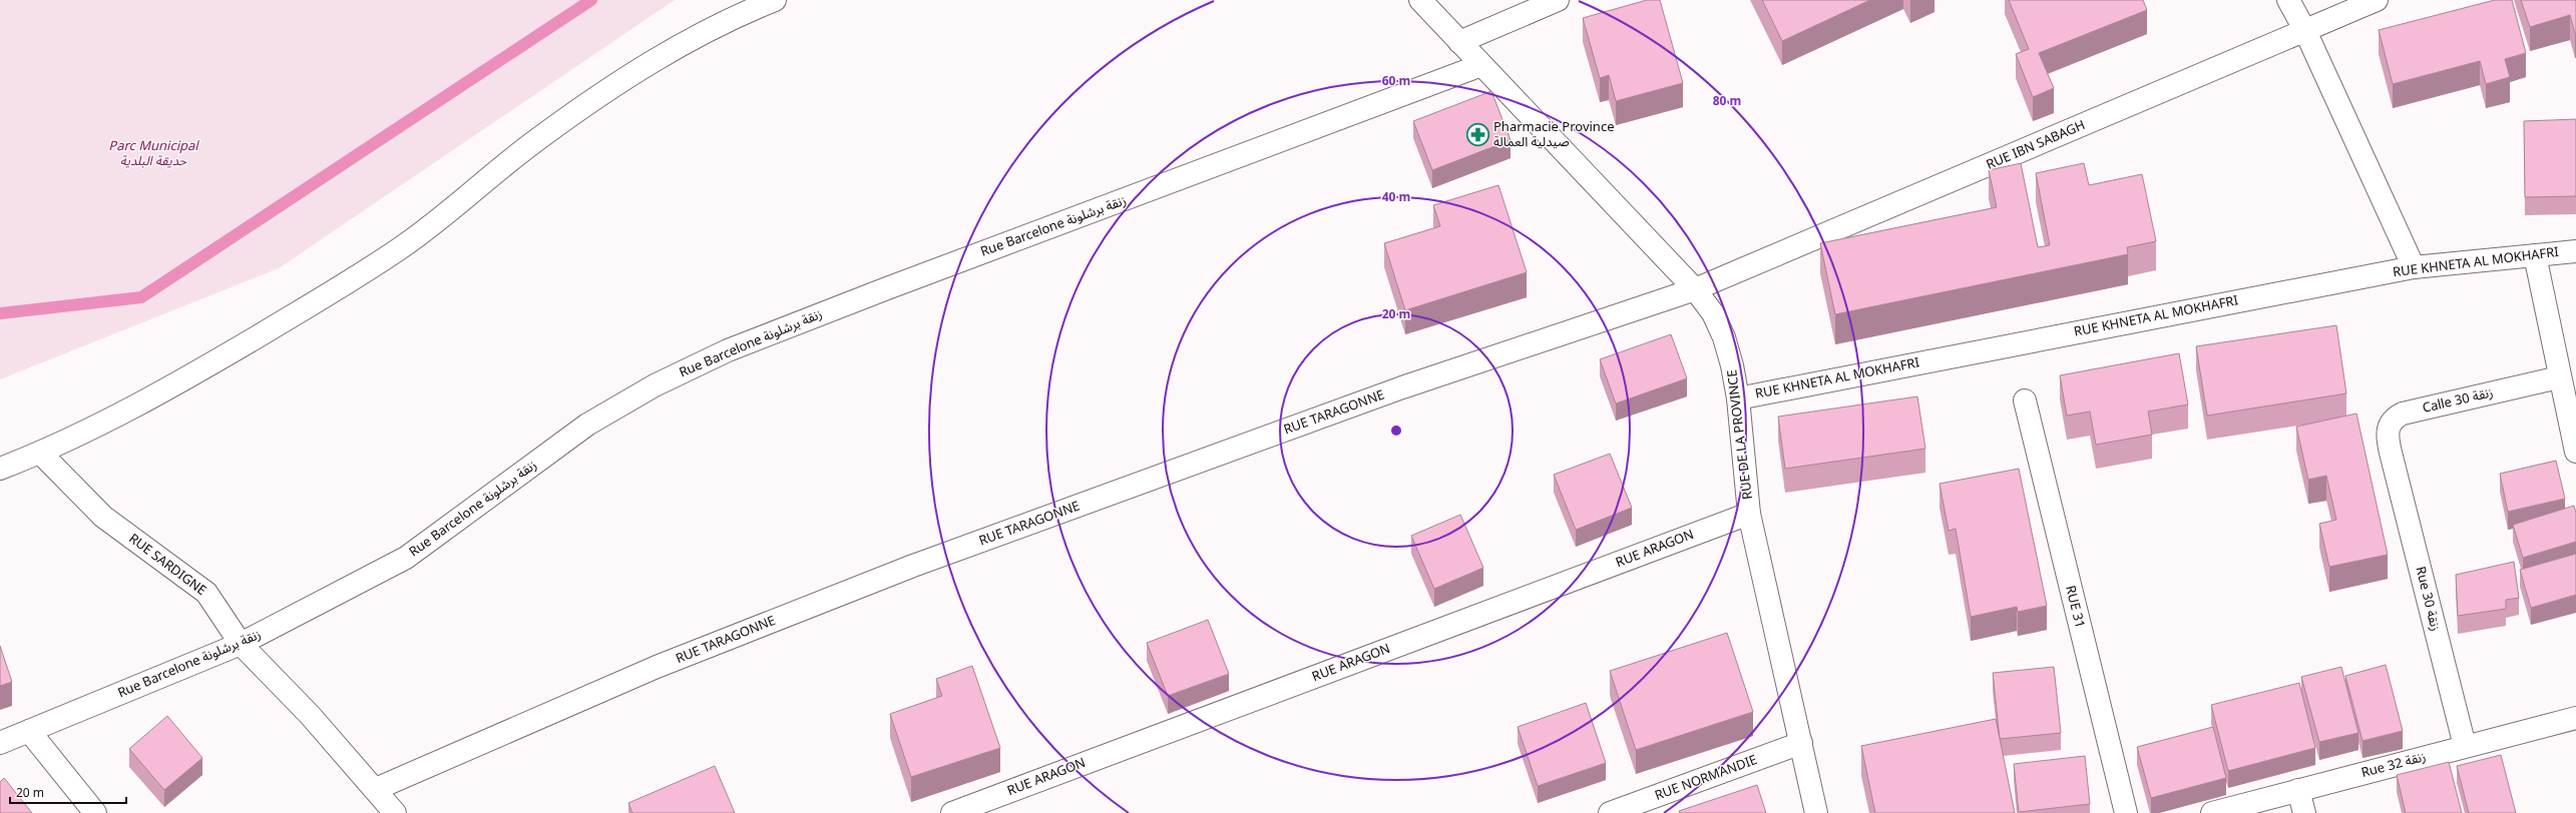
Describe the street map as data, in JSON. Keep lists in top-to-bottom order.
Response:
{
  "streets": {
    "street": [
      "RUE IBN SABAGH",
      "Rue Barcelone زنقة برشلونة",
      "RUE KHNETA AL MOKHAFRI",
      "Calle 30 زنقة",
      "RUE TARAGONNE",
      "RUE DE LA PROVINCE",
      "RUE ARAGON",
      "RUE SARDIGNE",
      "Rue 30 زنقة",
      "RUE 31",
      "Rue 32 زنقة",
      "RUE NORMANDIE"
    ]
  },
  "crossings": [
    ["RUE IBN SABAGH", "RUE TARAGONNE"],
    ["RUE IBN SABAGH", "RUE DE LA PROVINCE"],
    ["Rue Barcelone زنقة برشلونة", "RUE DE LA PROVINCE"],
    ["Rue Barcelone زنقة برشلونة", "RUE SARDIGNE"],
    ["RUE KHNETA AL MOKHAFRI", "RUE DE LA PROVINCE"],
    ["Calle 30 زنقة", "Rue 30 زنقة"],
    ["RUE TARAGONNE", "RUE DE LA PROVINCE"],
    ["RUE TARAGONNE", "RUE SARDIGNE"],
    ["RUE DE LA PROVINCE", "RUE ARAGON"],
    ["RUE DE LA PROVINCE", "RUE NORMANDIE"],
    ["Rue 30 زنقة", "Rue 32 زنقة"]
  ],
  "parks": ["Parc Municipal حديقة البلدية"],
  "places": {
    "pharmacy": ["Pharmacie Province صيدلية العمالة"]
  },
  "scale_bar": "20 m",
  "rings": [
    "60 m",
    "80 m",
    "40 m",
    "20 m"
  ]
}
